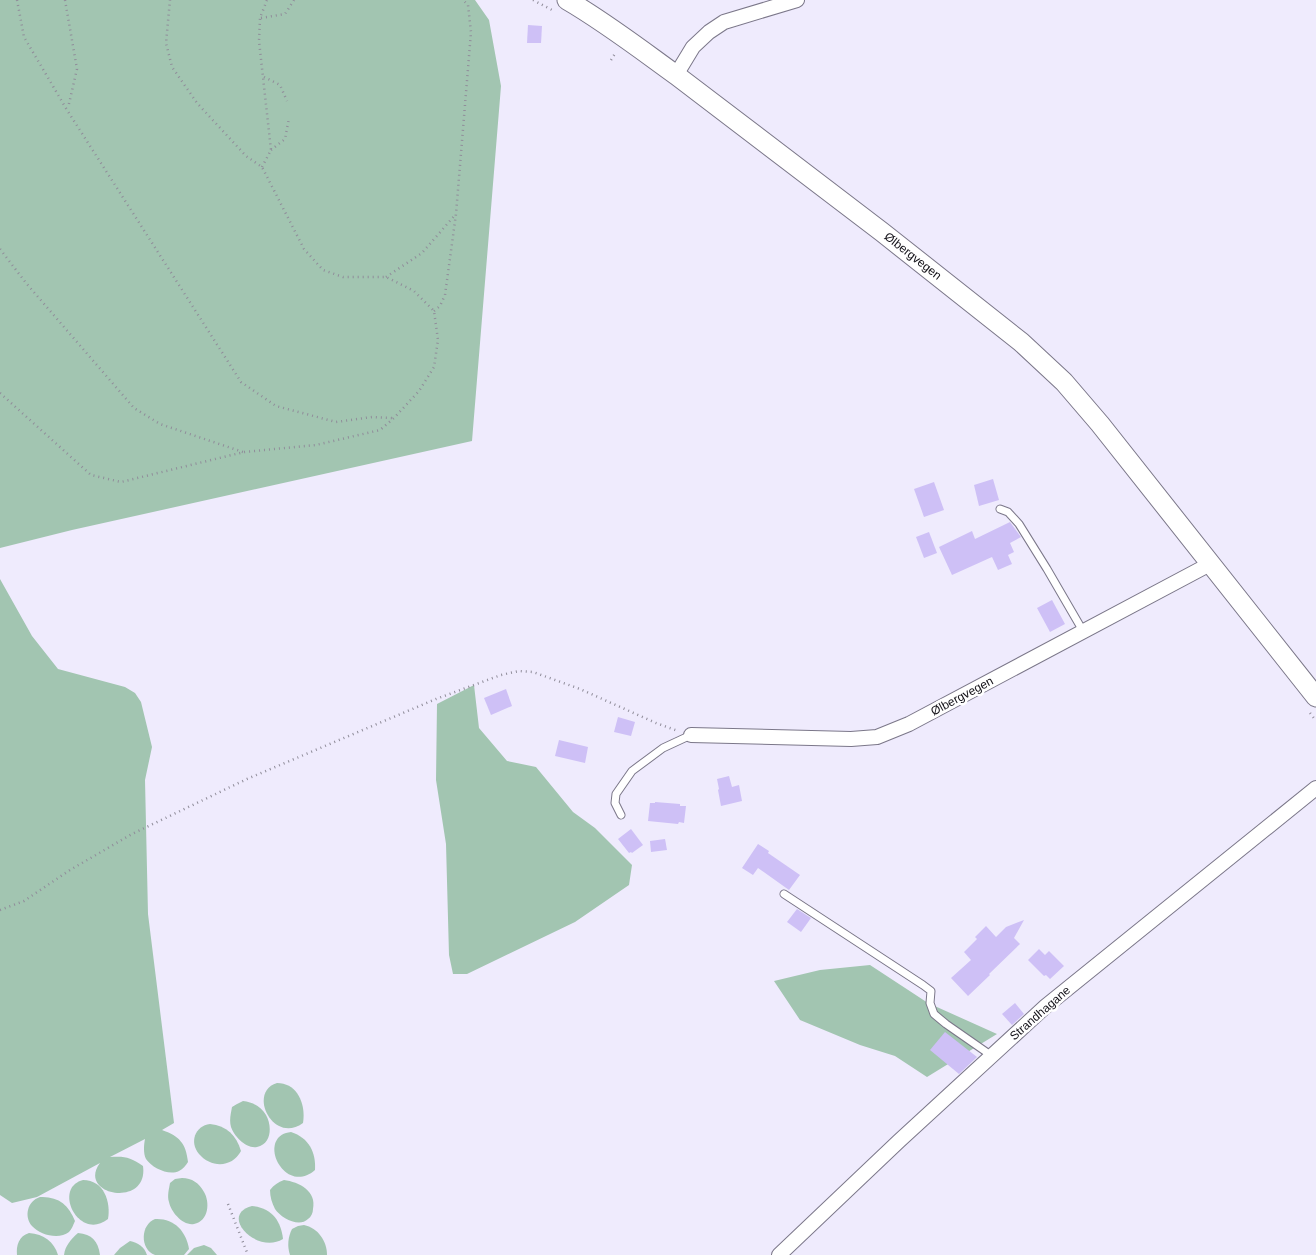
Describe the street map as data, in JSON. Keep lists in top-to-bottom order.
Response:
{
  "streets": {
    "main road": ["Ølbergvegen"],
    "street": ["Strandhagane"]
  }
}
